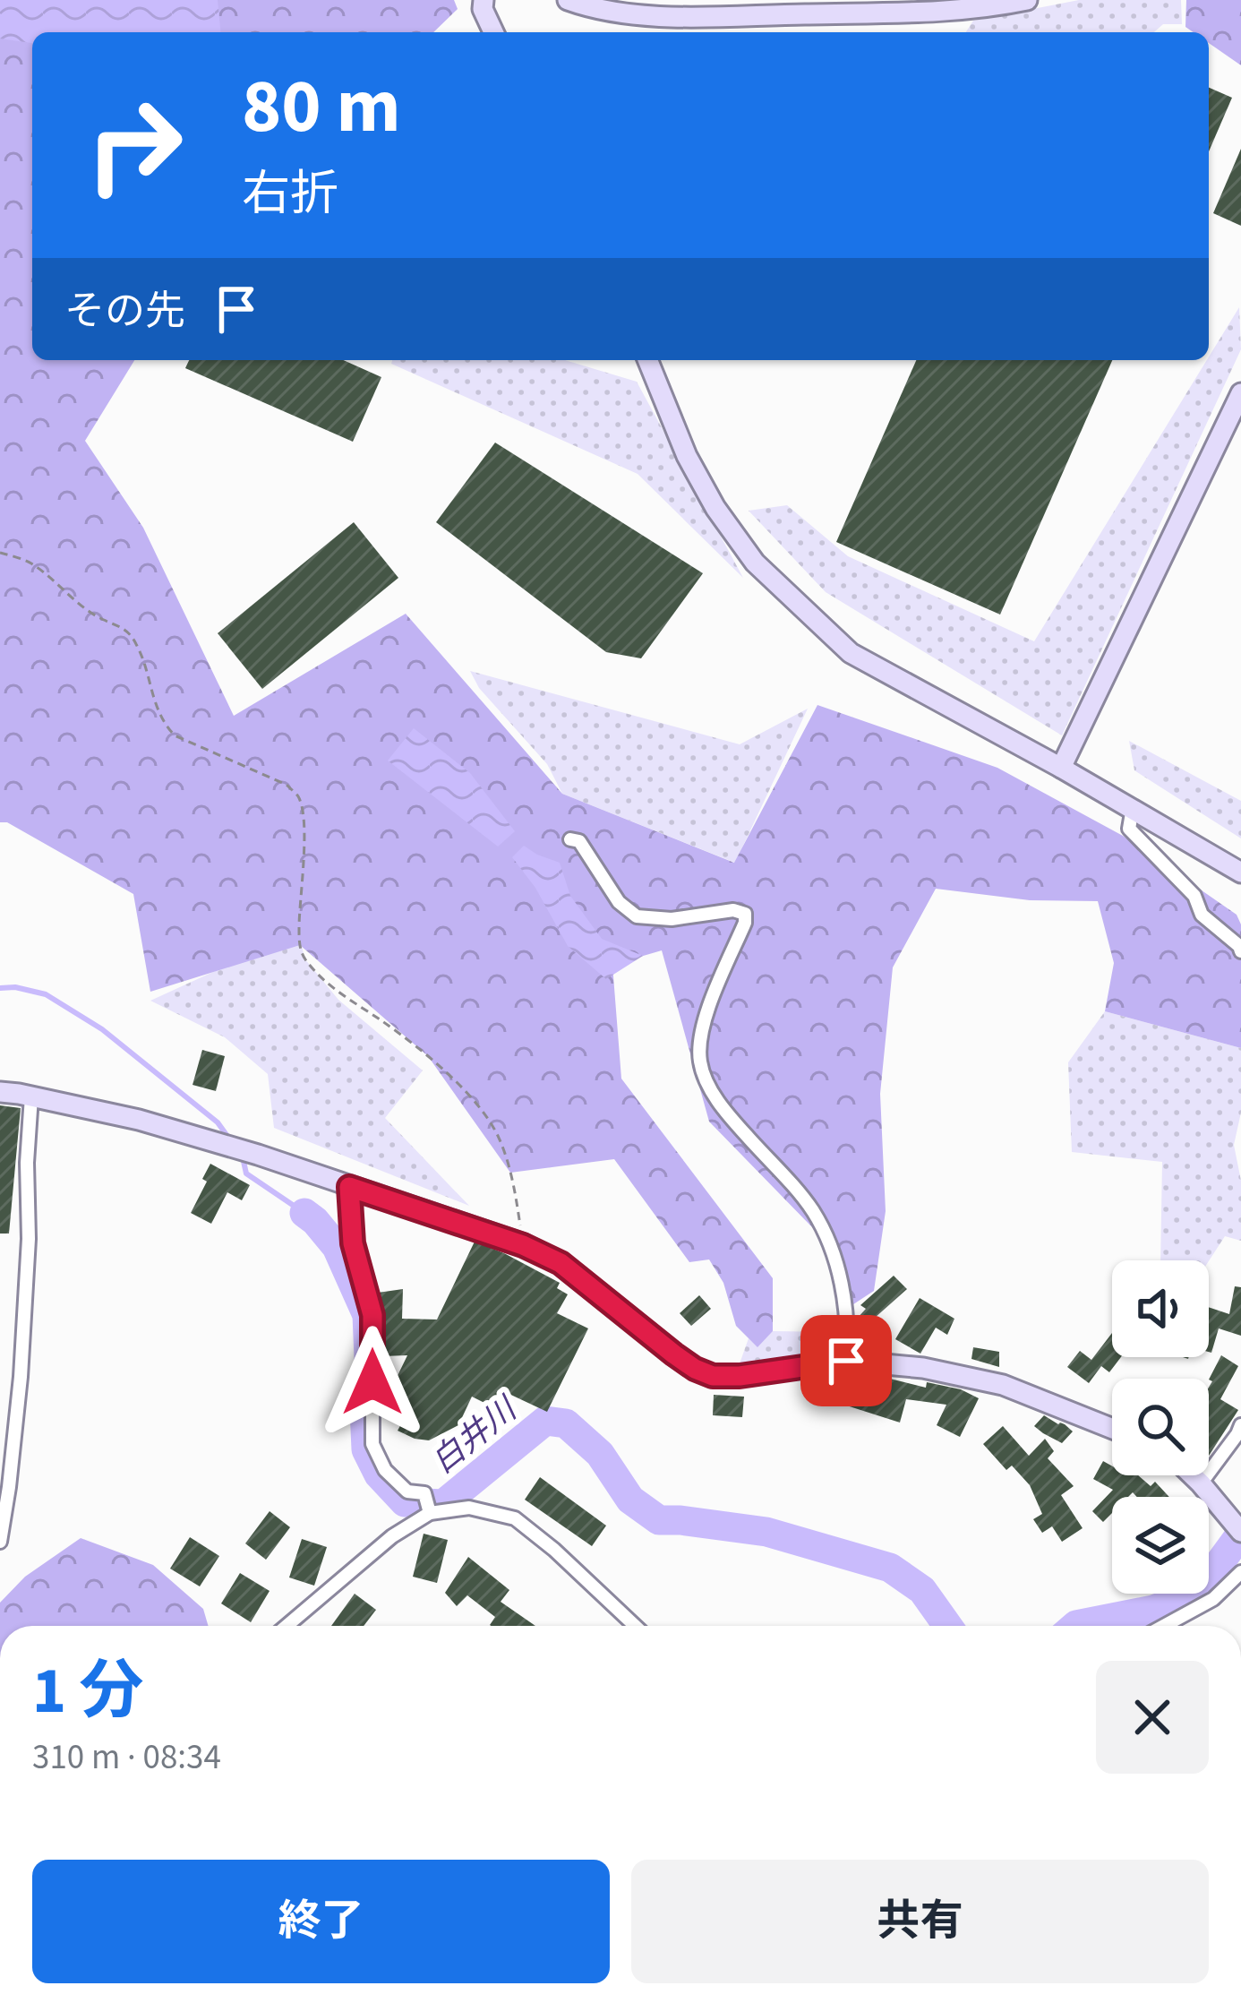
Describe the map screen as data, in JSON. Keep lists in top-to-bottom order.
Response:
{
  "water": ["白井川"],
  "page": {
    "turn": ["80 m", "右折"],
    "then": "その先",
    "heading": ["1 分", "310 m · 08:34"],
    "buttons": ["終了", "共有"]
  }
}
